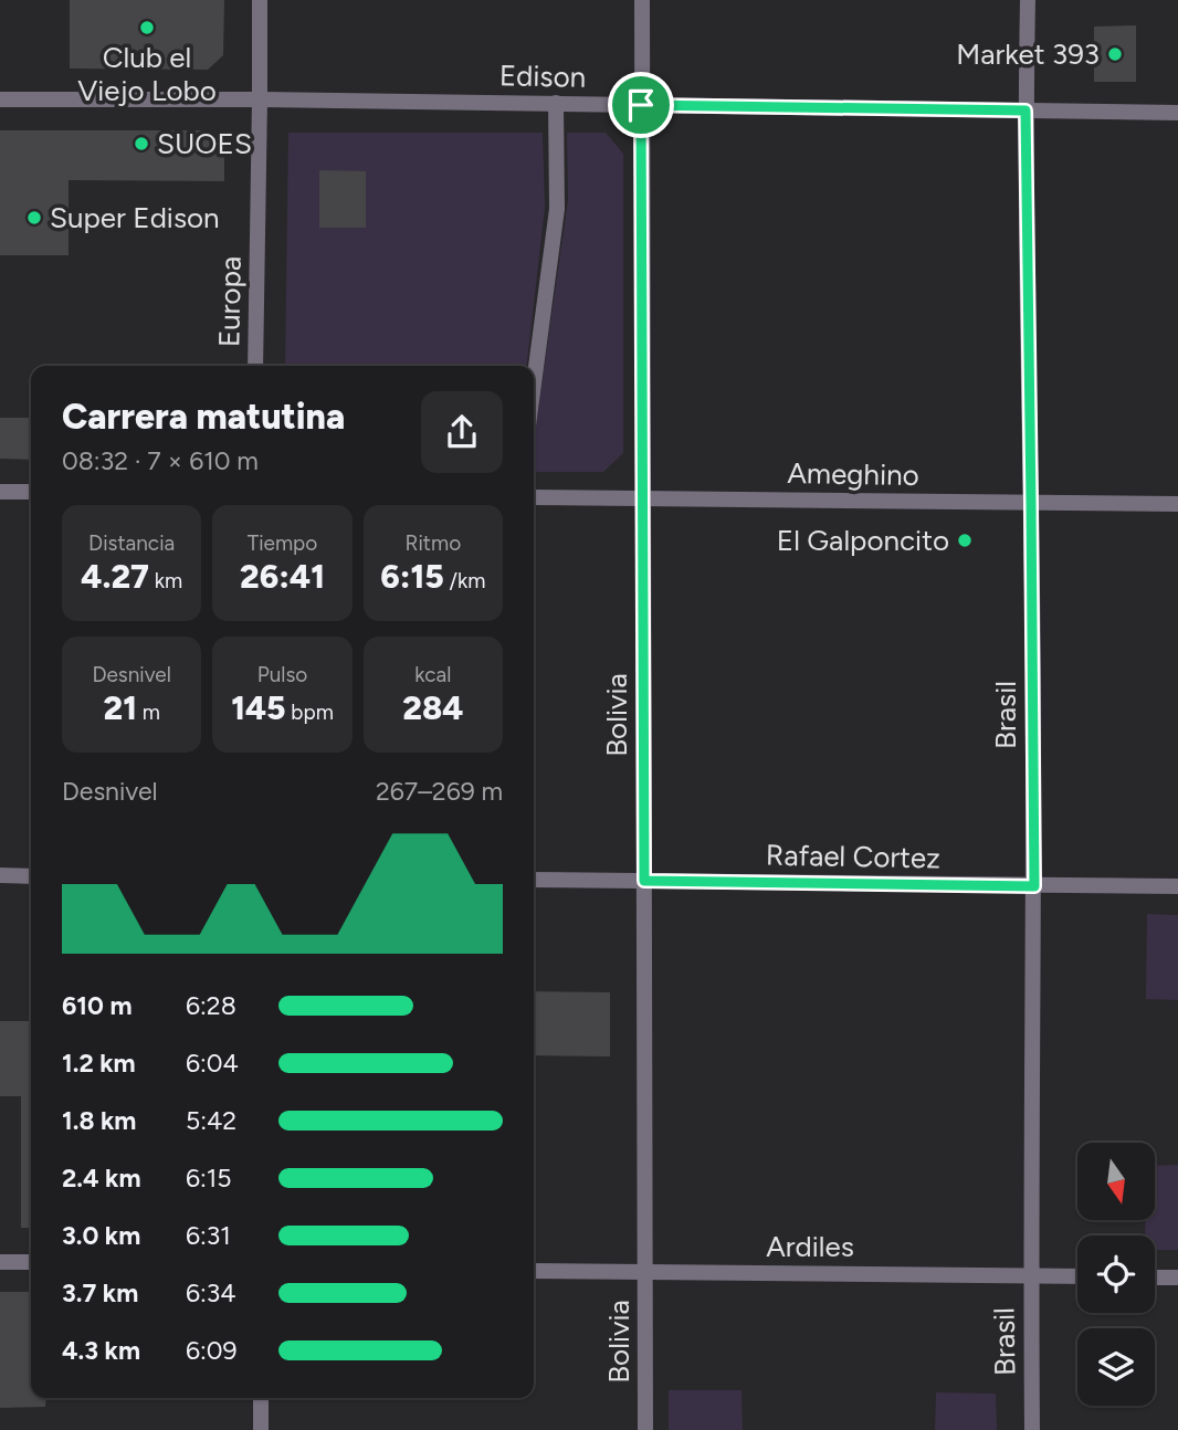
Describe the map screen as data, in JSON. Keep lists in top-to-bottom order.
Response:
{
  "streets": {
    "street": [
      "Edison",
      "Europa",
      "Ameghino",
      "Bolivia",
      "Brasil",
      "Rafael Cortez",
      "Ardiles"
    ]
  },
  "crossings": [
    ["Edison", "Europa"],
    ["Edison", "Bolivia"],
    ["Edison", "Brasil"],
    ["Ameghino", "Bolivia"],
    ["Ameghino", "Brasil"],
    ["Bolivia", "Rafael Cortez"],
    ["Bolivia", "Ardiles"],
    ["Brasil", "Rafael Cortez"],
    ["Brasil", "Ardiles"]
  ],
  "places": [
    "Club el Viejo Lobo",
    "Market 393",
    "SUOES",
    "Super Edison",
    "El Galponcito"
  ],
  "north": "bottom",
  "page": {
    "heading": ["Carrera matutina", "08:32 · 7 × 610 m"],
    "stats": [
      ["Distancia", "4.27 km"],
      ["Tiempo", "26:41"],
      ["Ritmo", "6:15 /km"],
      ["Desnivel", "21 m"],
      ["Pulso", "145 bpm"],
      ["kcal", "284"]
    ],
    "chart": ["Desnivel", "267–269 m"],
    "list": [
      {
        "name": "610 m",
        "note": "6:28"
      },
      {
        "name": "1.2 km",
        "note": "6:04"
      },
      {
        "name": "1.8 km",
        "note": "5:42"
      },
      {
        "name": "2.4 km",
        "note": "6:15"
      },
      {
        "name": "3.0 km",
        "note": "6:31"
      },
      {
        "name": "3.7 km",
        "note": "6:34"
      },
      {
        "name": "4.3 km",
        "note": "6:09"
      }
    ]
  }
}
